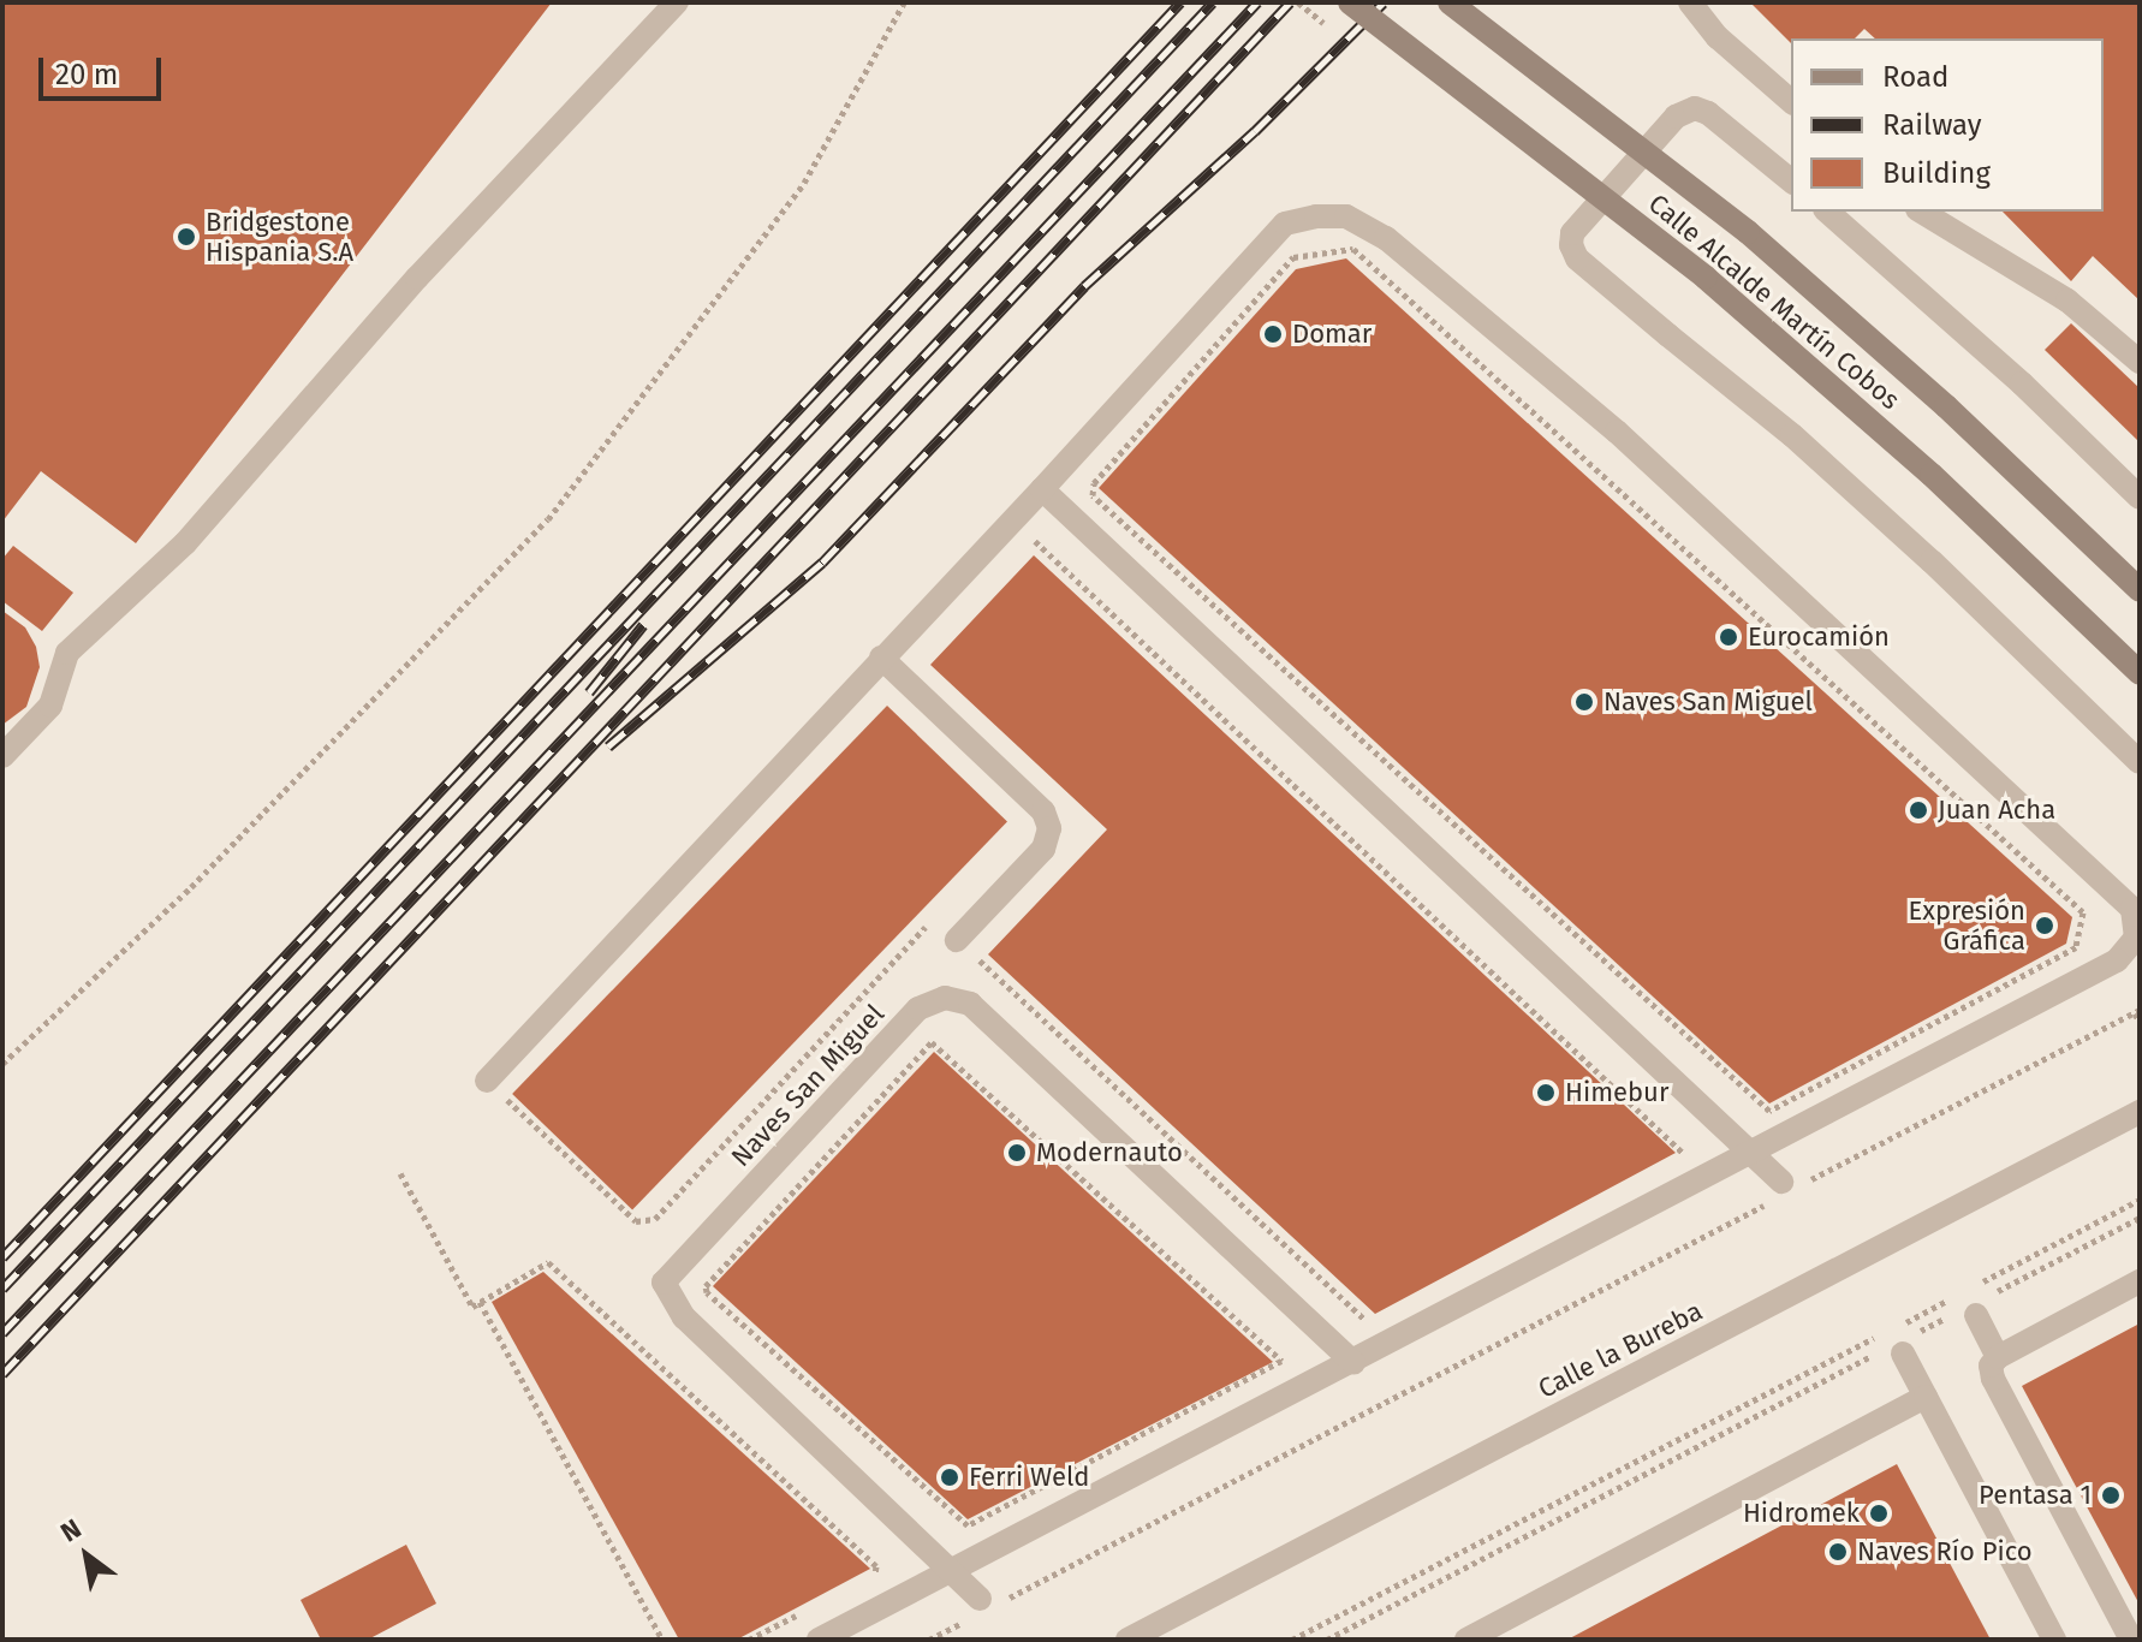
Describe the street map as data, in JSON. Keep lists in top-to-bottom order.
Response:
{
  "streets": {
    "main road": ["Calle Alcalde Martín Cobos"],
    "street": ["Naves San Miguel", "Calle la Bureba"]
  },
  "places": [
    "Bridgestone Hispania S.A",
    "Domar",
    "Eurocamión",
    "Naves San Miguel",
    "Juan Acha",
    "Expresión Gráfica",
    "Himebur",
    "Modernauto",
    "Ferri Weld",
    "Pentasa 1",
    "Hidromek",
    "Naves Río Pico"
  ],
  "legend": ["Road", "Railway", "Building"],
  "scale_bar": "20 m",
  "north": "top left"
}
